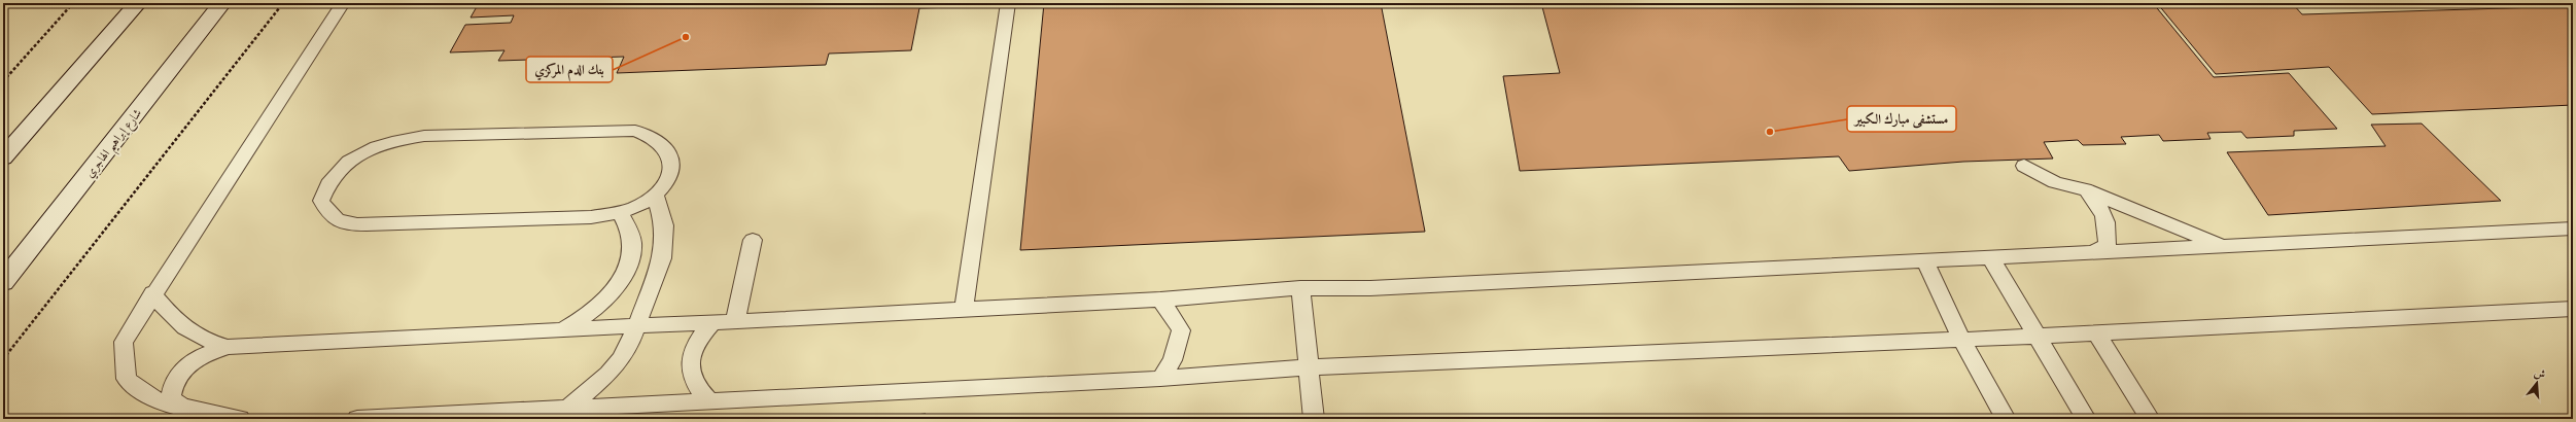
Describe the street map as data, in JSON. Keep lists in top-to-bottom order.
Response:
{
  "streets": {
    "main road": ["شارع إبراهيم الهاجري"]
  },
  "places": ["بنك الدم المركزي", "مستشفى مبارك الكبير"],
  "north": "top"
}
